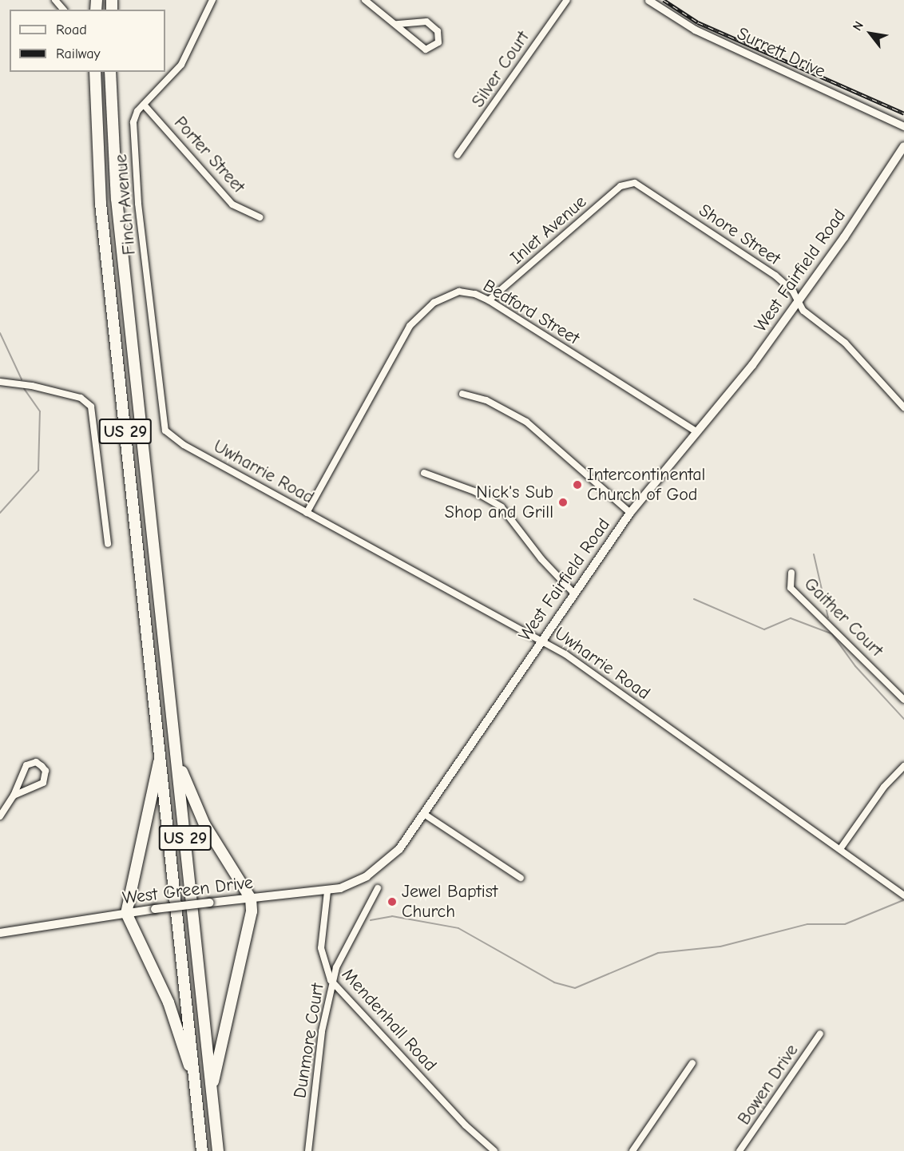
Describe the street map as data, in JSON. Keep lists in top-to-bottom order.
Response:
{
  "streets": {
    "highway": ["US 29"],
    "main road": ["West Fairfield Road", "West Green Drive"],
    "street": [
      "Surrett Drive",
      "Silver Court",
      "Porter Street",
      "Finch Avenue",
      "Inlet Avenue",
      "Shore Street",
      "Bedford Street",
      "Uwharrie Road",
      "Gaither Court",
      "Mendenhall Road",
      "Dunmore Court",
      "Bowen Drive"
    ]
  },
  "crossings": [
    ["Porter Street", "Finch Avenue"],
    ["Finch Avenue", "Uwharrie Road"],
    ["Inlet Avenue", "Shore Street"],
    ["Inlet Avenue", "Bedford Street"],
    ["Shore Street", "West Fairfield Road"],
    ["West Fairfield Road", "Bedford Street"],
    ["West Fairfield Road", "Uwharrie Road"],
    ["West Fairfield Road", "West Green Drive"],
    ["Bedford Street", "Uwharrie Road"],
    ["West Green Drive", "Mendenhall Road"],
    ["Mendenhall Road", "Dunmore Court"]
  ],
  "places": ["Intercontinental Church of God", "Nick's Sub Shop and Grill", "Jewel Baptist Church"],
  "legend": ["Road", "Railway"],
  "north": "top left"
}
